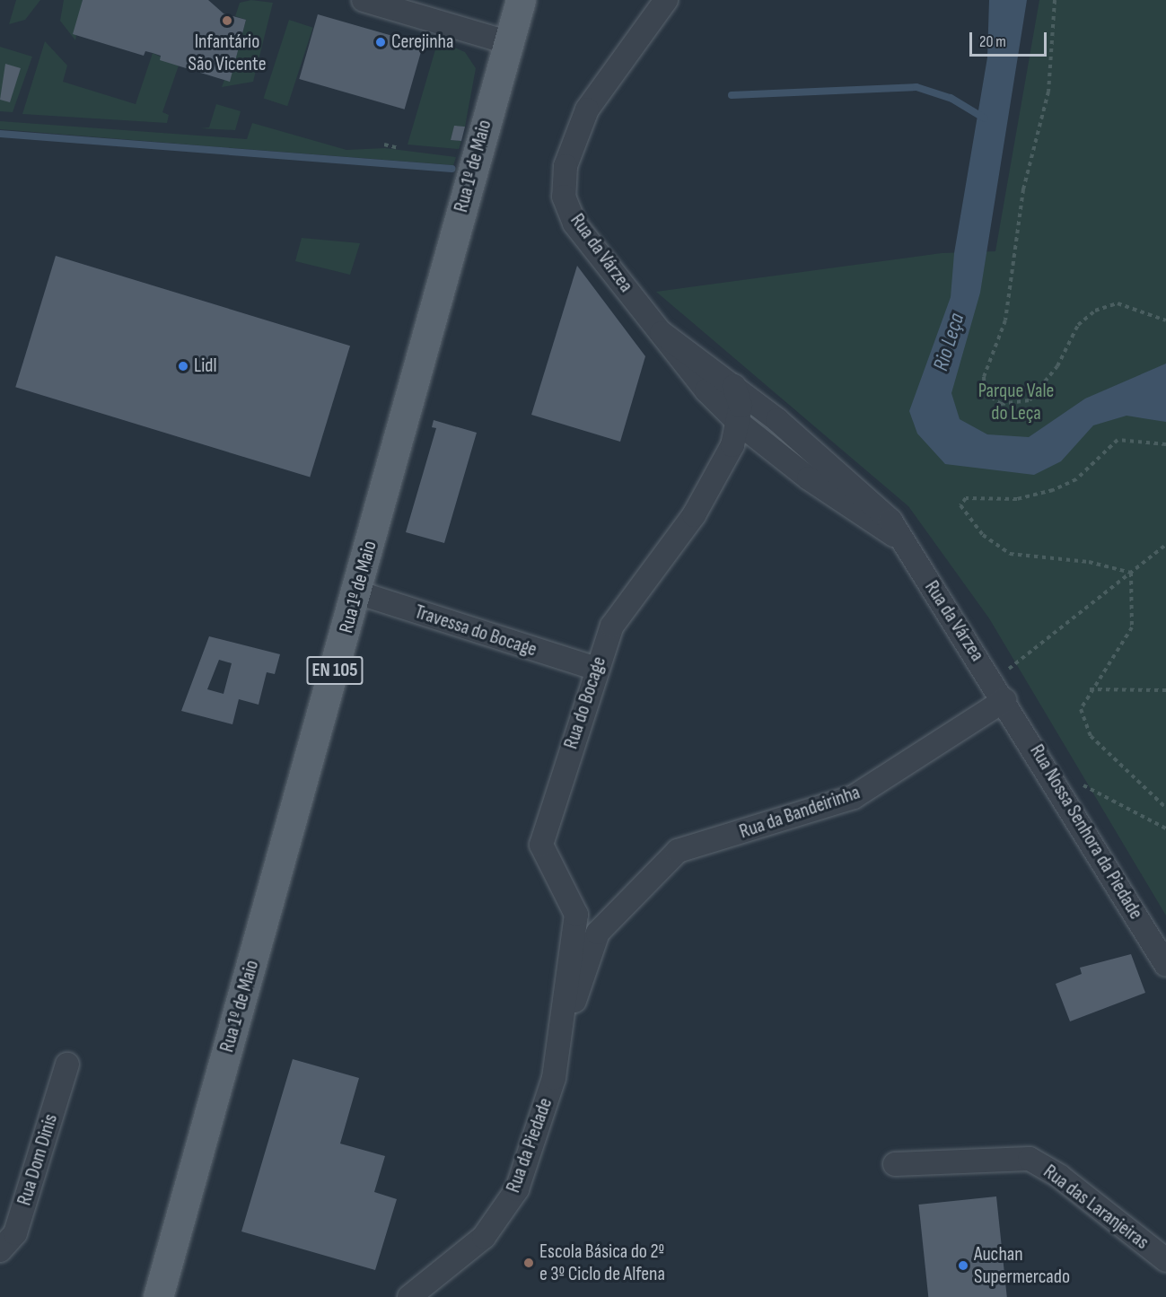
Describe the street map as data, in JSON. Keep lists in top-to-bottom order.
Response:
{
  "streets": {
    "main road": ["Rua 1º de Maio", "EN 105"],
    "street": [
      "Rua da Várzea",
      "Travessa do Bocage",
      "Rua do Bocage",
      "Rua da Bandeirinha",
      "Rua Nossa Senhora da Piedade",
      "Rua da Piedade",
      "Rua Dom Dinis",
      "Rua das Laranjeiras"
    ]
  },
  "crossings": [
    ["Rua 1º de Maio", "Travessa do Bocage"],
    ["Rua da Várzea", "Rua do Bocage"],
    ["Rua da Várzea", "Rua da Bandeirinha"],
    ["Rua da Várzea", "Rua Nossa Senhora da Piedade"],
    ["Travessa do Bocage", "Rua do Bocage"],
    ["Rua do Bocage", "Rua da Bandeirinha"],
    ["Rua da Bandeirinha", "Rua Nossa Senhora da Piedade"],
    ["Rua da Bandeirinha", "Rua da Piedade"]
  ],
  "water": ["Rio Leça"],
  "parks": ["Parque Vale do Leça"],
  "places": [
    "Infantário São Vicente",
    "Cerejinha",
    "Lidl",
    "Escola Básica do 2º e 3º Ciclo de Alfena",
    "Auchan Supermercado"
  ],
  "scale_bar": "20 m"
}
